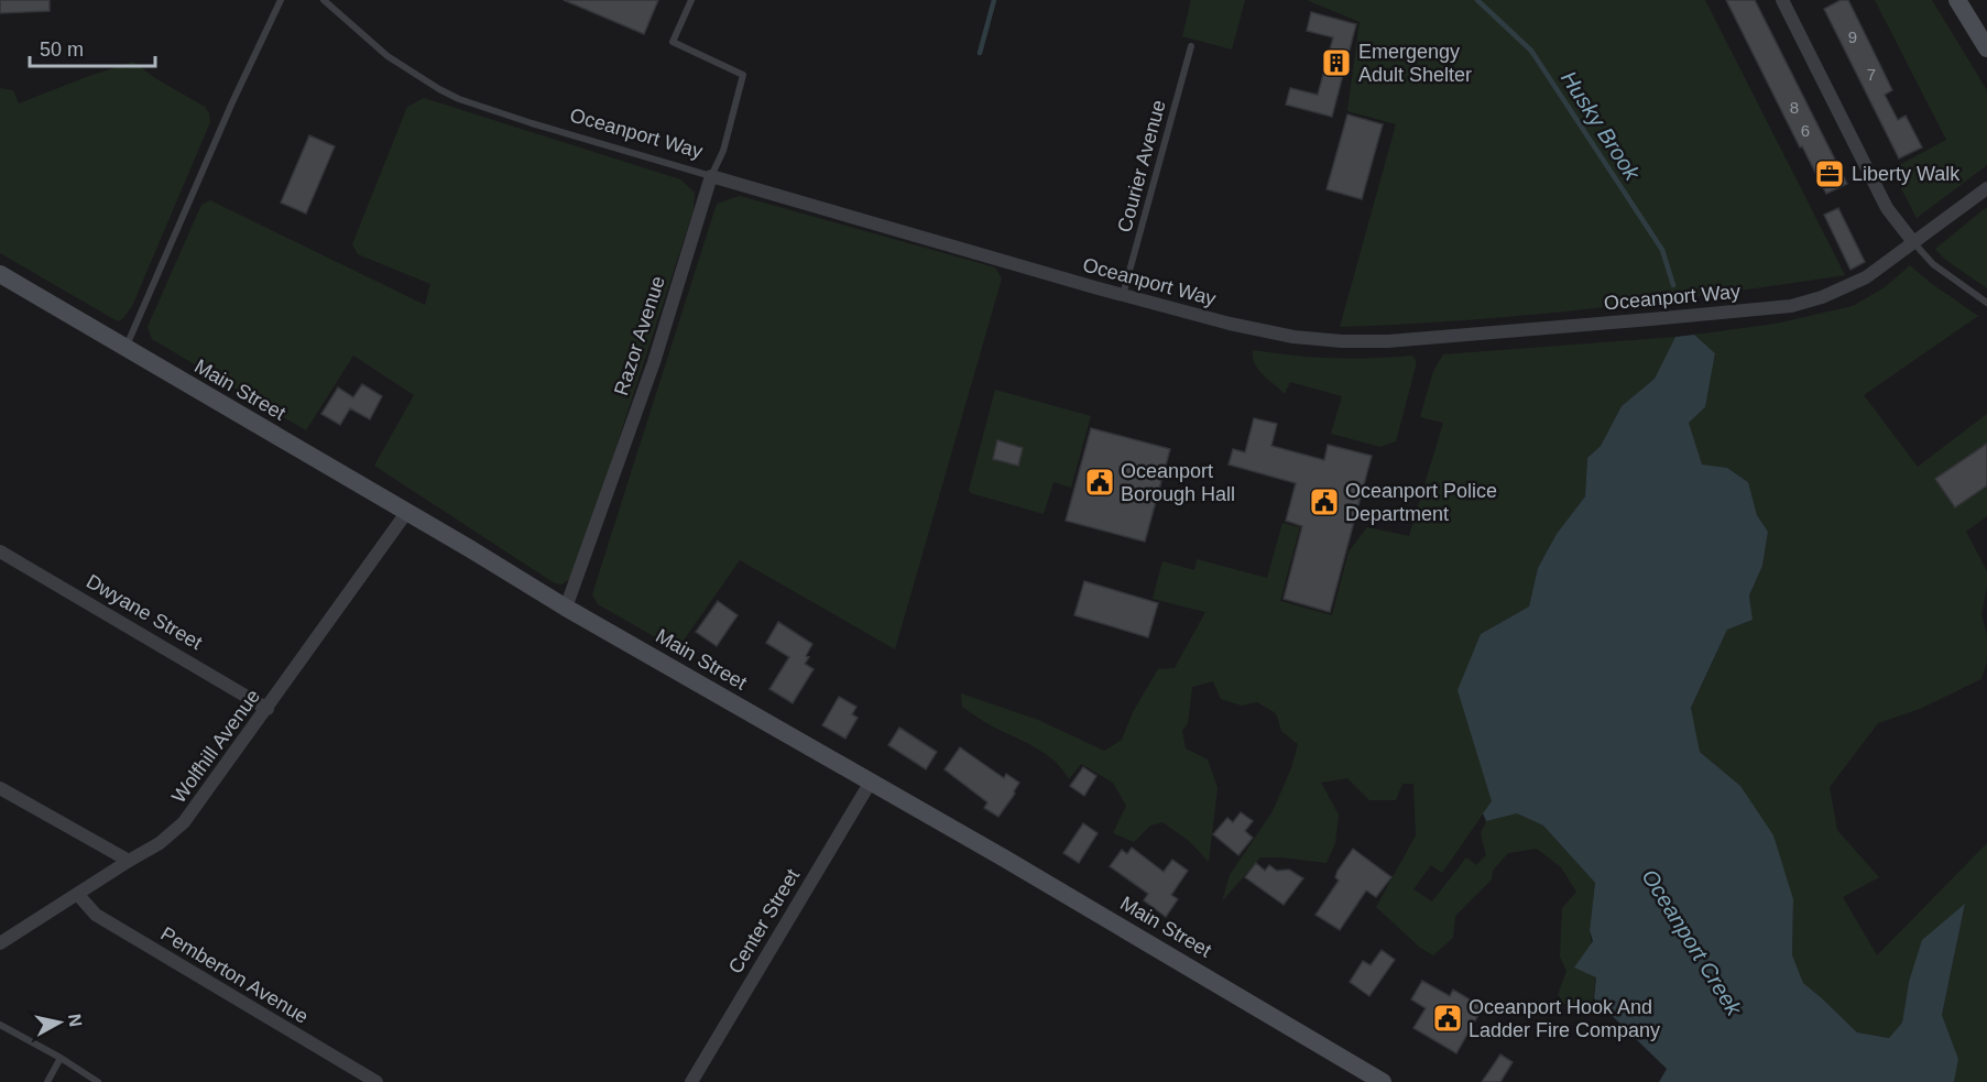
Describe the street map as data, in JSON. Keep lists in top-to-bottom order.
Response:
{
  "streets": {
    "street": [
      "Oceanport Way",
      "Razor Avenue",
      "Main Street",
      "Dwyane Street",
      "Wolfhill Avenue",
      "Center Street",
      "Pemberton Avenue"
    ],
    "lane": ["Courier Avenue"]
  },
  "crossings": [
    ["Oceanport Way", "Courier Avenue"],
    ["Oceanport Way", "Razor Avenue"],
    ["Razor Avenue", "Main Street"],
    ["Main Street", "Wolfhill Avenue"],
    ["Main Street", "Center Street"],
    ["Dwyane Street", "Wolfhill Avenue"],
    ["Wolfhill Avenue", "Pemberton Avenue"]
  ],
  "water": ["Husky Brook", "Oceanport Creek"],
  "places": {
    "building": ["Emergengy Adult Shelter"],
    "office": ["Liberty Walk"],
    "public building": ["Oceanport Borough Hall", "Oceanport Police Department", "Oceanport Hook And Ladder Fire Company"]
  },
  "house_numbers": [
    "9",
    "7",
    "8",
    "6"
  ],
  "scale_bar": "50 m",
  "north": "right"
}
